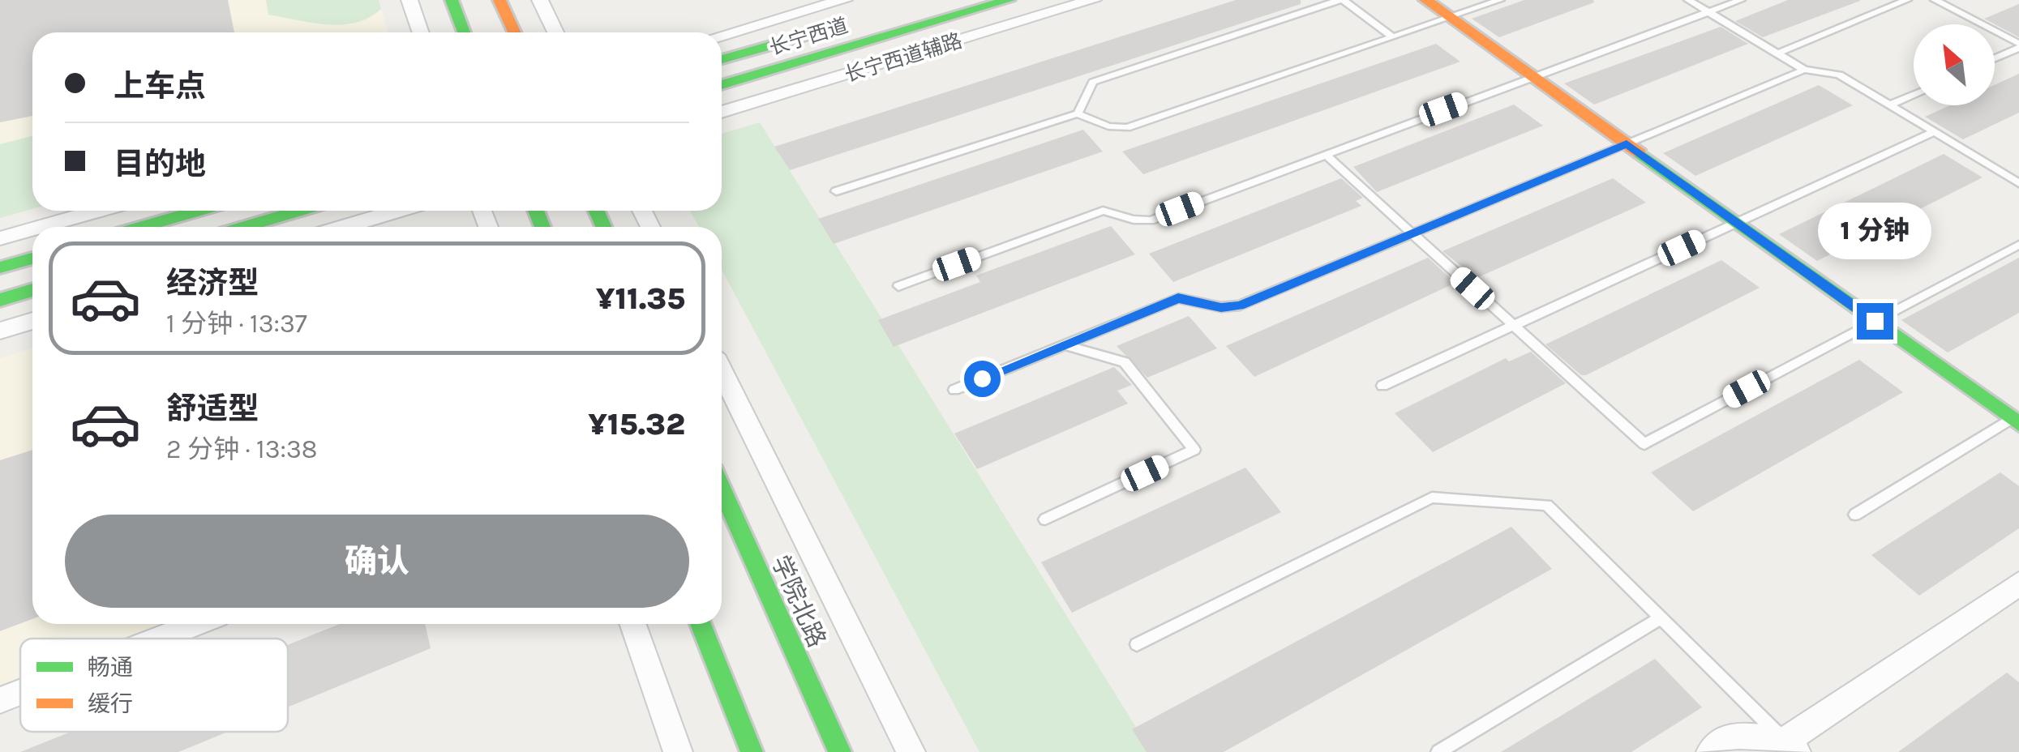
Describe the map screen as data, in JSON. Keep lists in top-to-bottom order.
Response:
{
  "streets": {
    "main road": ["长宁西道", "学院北路"],
    "street": ["长宁西道辅路"]
  },
  "legend": ["畅通", "缓行"],
  "north": "top left",
  "page": {
    "banner": ["上车点", "目的地"],
    "bubble": "1 分钟",
    "list": [
      {
        "name": "经济型",
        "note": "1 分钟 · 13:37",
        "value": "¥11.35"
      },
      {
        "name": "舒适型",
        "note": "2 分钟 · 13:38",
        "value": "¥15.32"
      }
    ],
    "buttons": "确认"
  }
}
